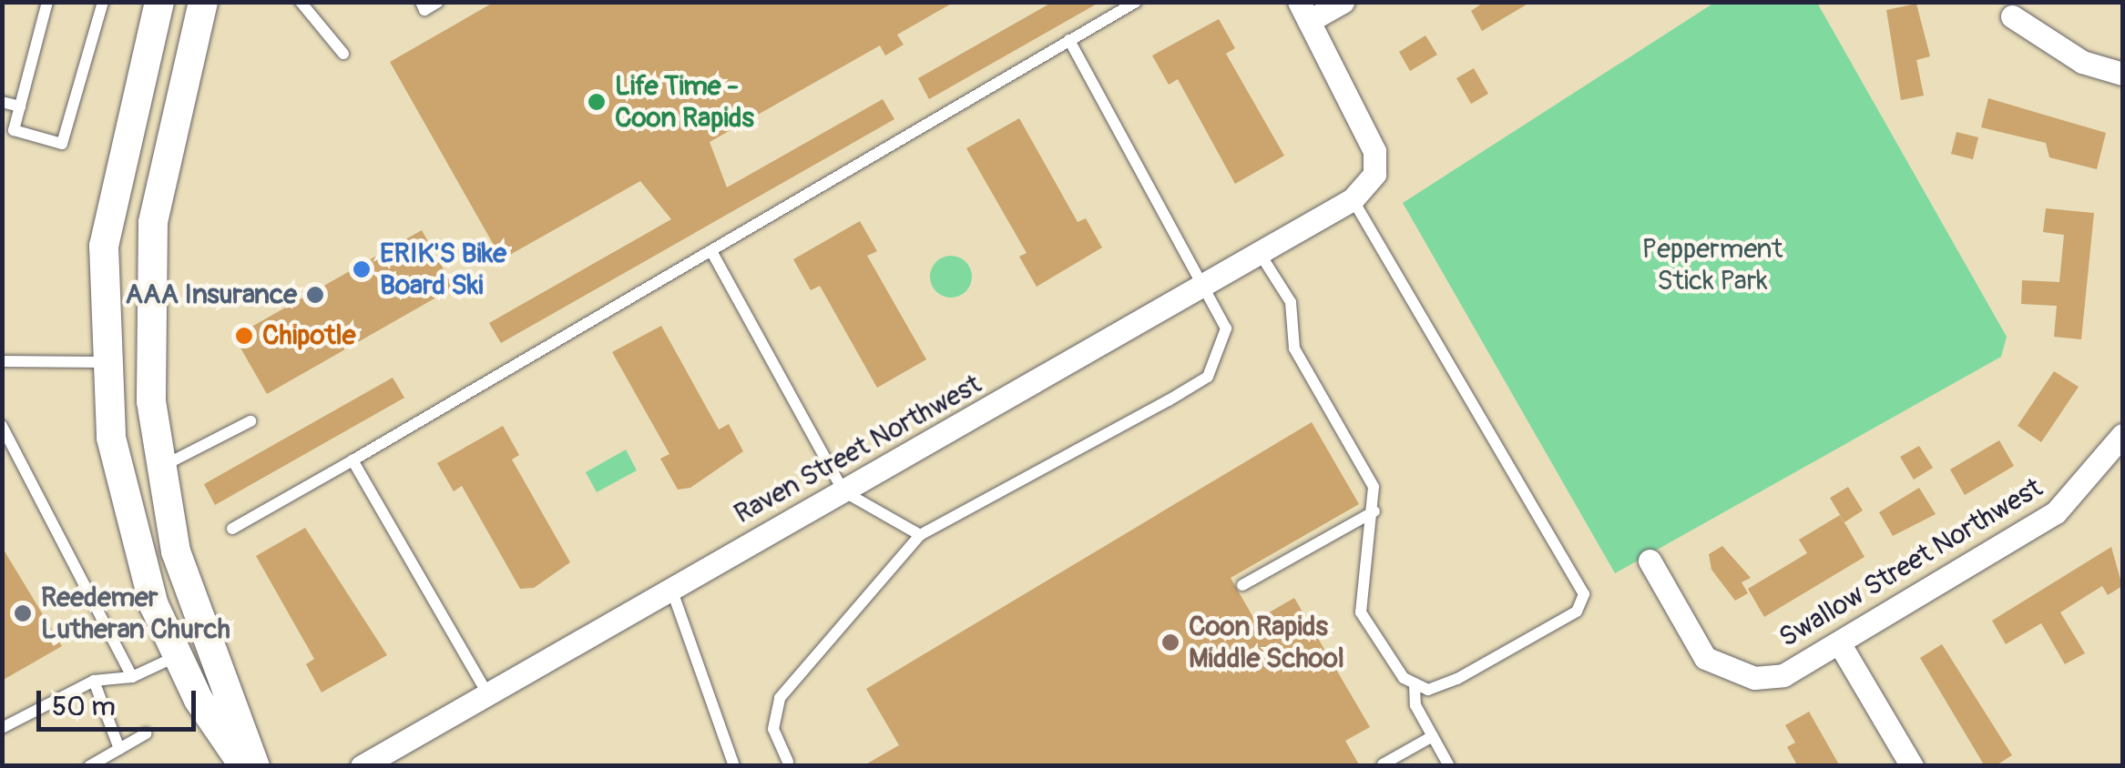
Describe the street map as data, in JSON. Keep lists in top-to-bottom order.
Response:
{
  "streets": {
    "street": ["Raven Street Northwest", "Swallow Street Northwest"]
  },
  "parks": ["Pepperment Stick Park"],
  "places": [
    "Life Time - Coon Rapids",
    "ERIK'S Bike Board Ski",
    "AAA Insurance",
    "Chipotle",
    "Reedemer Lutheran Church",
    "Coon Rapids Middle School"
  ],
  "scale_bar": "50 m"
}
